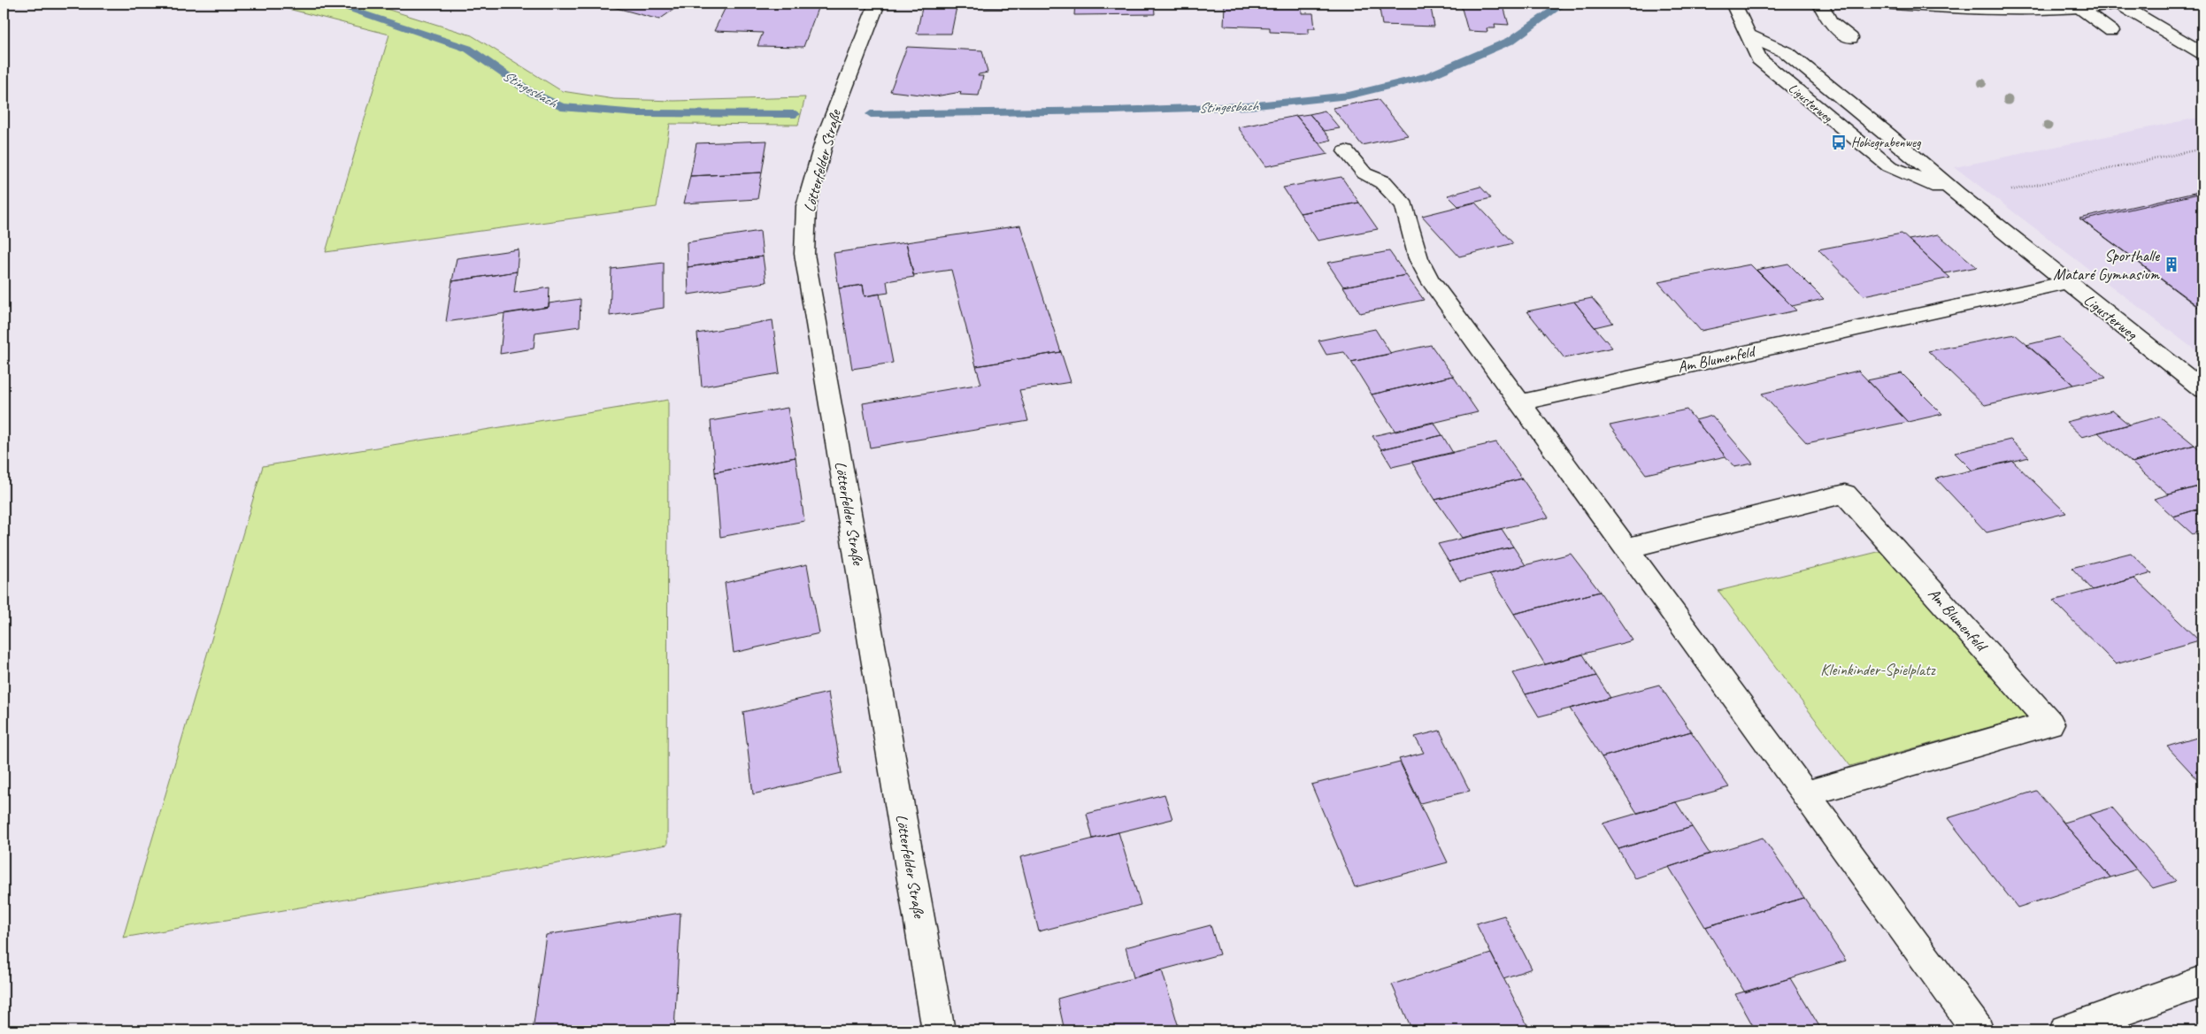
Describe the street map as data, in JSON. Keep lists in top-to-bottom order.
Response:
{
  "streets": {
    "street": ["Ligusterweg", "Lötterfelder Straße", "Am Blumenfeld"]
  },
  "crossings": [
    ["Ligusterweg", "Am Blumenfeld"]
  ],
  "water": ["Stingesbach"],
  "parks": ["Kleinkinder-Spielplatz"],
  "places": {
    "bus stop": ["Hohegrabenweg"],
    "building": ["Sporthalle Mataré Gymnasium"]
  }
}
